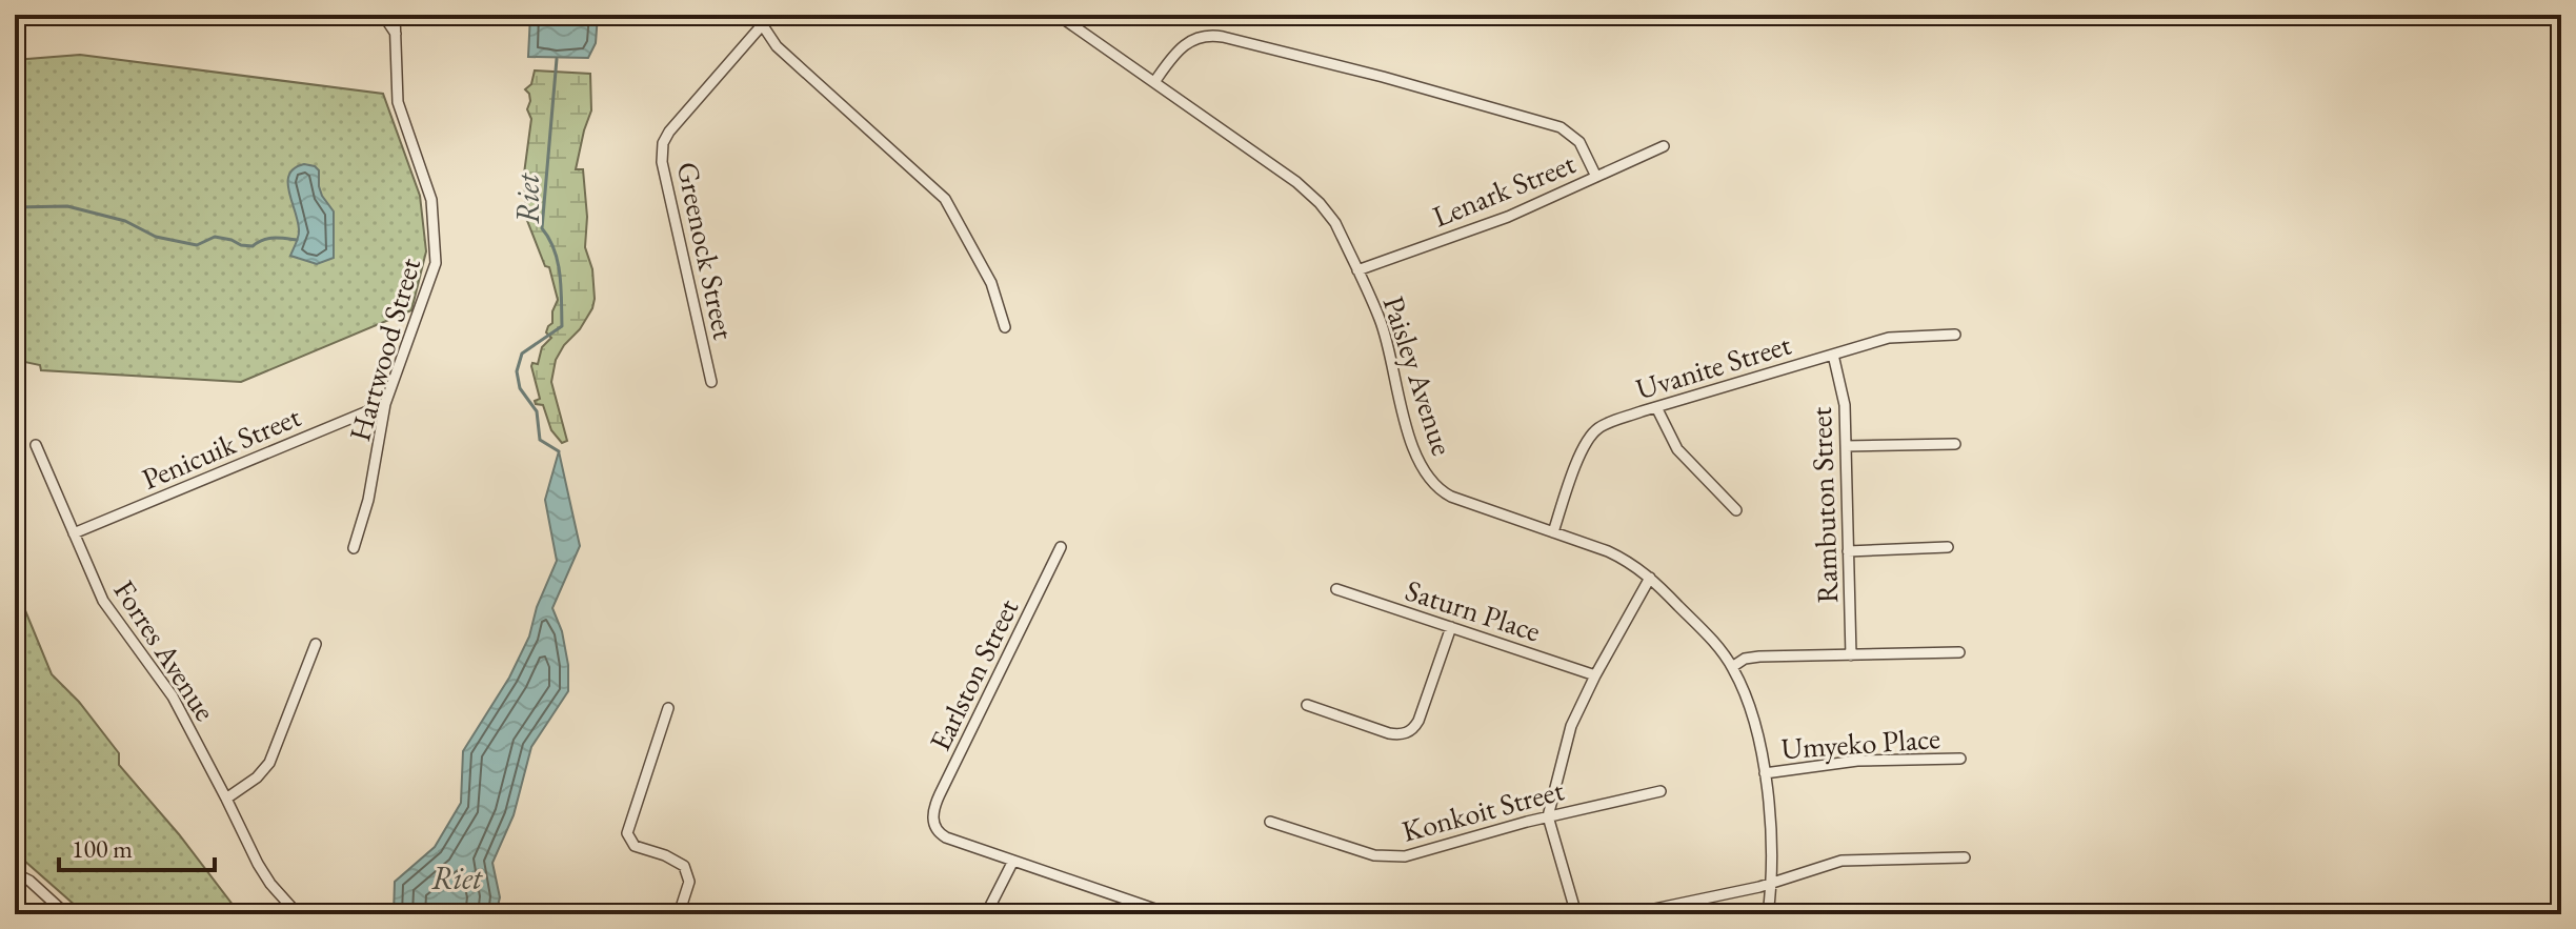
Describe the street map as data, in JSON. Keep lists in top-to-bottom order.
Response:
{
  "streets": {
    "street": [
      "Lenark Street",
      "Greenock Street",
      "Hartwood Street",
      "Uvanite Street",
      "Paisley Avenue",
      "Penicuik Street",
      "Rambuton Street",
      "Saturn Place",
      "Forres Avenue",
      "Earlston Street",
      "Umyeko Place",
      "Konkoit Street"
    ]
  },
  "crossings": [
    ["Lenark Street", "Paisley Avenue"],
    ["Hartwood Street", "Penicuik Street"],
    ["Uvanite Street", "Paisley Avenue"],
    ["Uvanite Street", "Rambuton Street"],
    ["Paisley Avenue", "Umyeko Place"],
    ["Penicuik Street", "Forres Avenue"]
  ],
  "water": ["Riet"],
  "scale_bar": "100 m"
}
